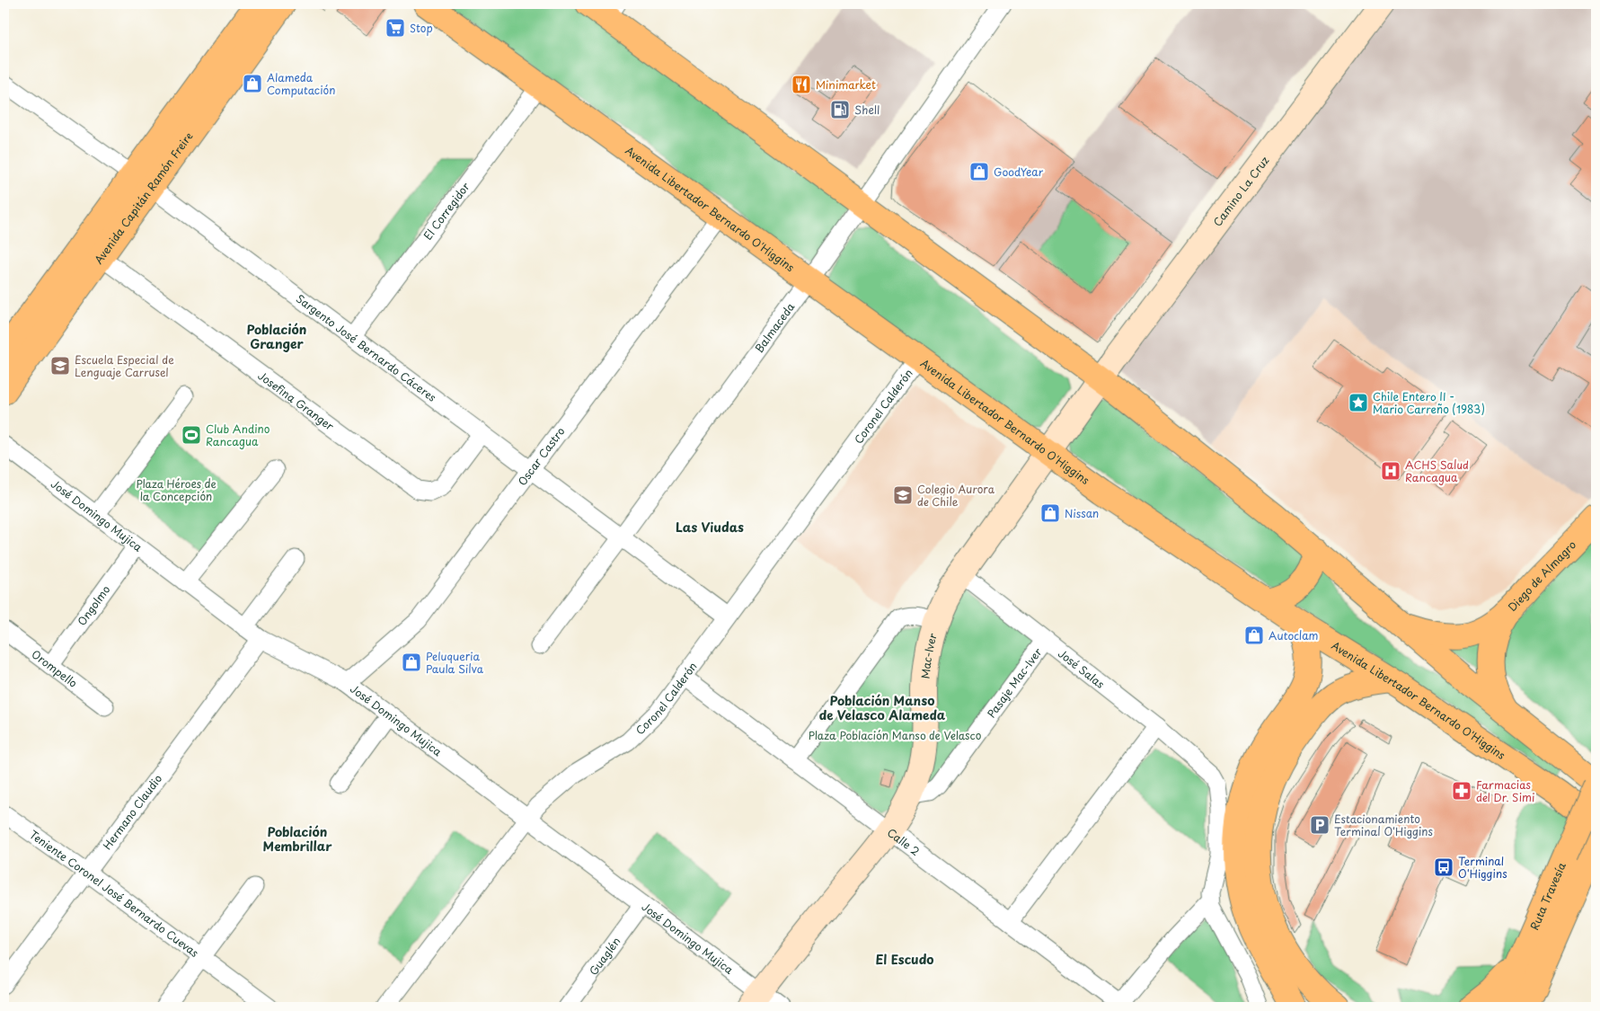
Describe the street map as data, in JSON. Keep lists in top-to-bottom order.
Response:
{
  "streets": {
    "main road": [
      "Avenida Capitán Ramón Freire",
      "Avenida Libertador Bernardo O'Higgins",
      "Diego de Almagro",
      "Ruta Travesía"
    ],
    "street": [
      "Camino La Cruz",
      "El Corregidor",
      "Balmaceda",
      "Sargento José Bernardo Cáceres",
      "Josefina Granger",
      "Coronel Calderón",
      "Oscar Castro",
      "José Domingo Mujica",
      "Ongolmo",
      "Mac-Iver",
      "Orompello",
      "José Salas",
      "Pasaje Mac-Iver",
      "Hermano Claudio",
      "Calle 2",
      "Teniente Coronel José Bernardo Cuevas",
      "Guaglén"
    ]
  },
  "crossings": [
    ["Camino La Cruz", "Mac-Iver"],
    ["Avenida Capitán Ramón Freire", "Sargento José Bernardo Cáceres"],
    ["Avenida Capitán Ramón Freire", "Josefina Granger"],
    ["Avenida Libertador Bernardo O'Higgins", "El Corregidor"],
    ["Avenida Libertador Bernardo O'Higgins", "Balmaceda"],
    ["Avenida Libertador Bernardo O'Higgins", "Coronel Calderón"],
    ["Avenida Libertador Bernardo O'Higgins", "Oscar Castro"],
    ["Avenida Libertador Bernardo O'Higgins", "Mac-Iver"],
    ["El Corregidor", "Sargento José Bernardo Cáceres"],
    ["Balmaceda", "Sargento José Bernardo Cáceres"],
    ["Sargento José Bernardo Cáceres", "Josefina Granger"],
    ["Sargento José Bernardo Cáceres", "Coronel Calderón"],
    ["Sargento José Bernardo Cáceres", "Oscar Castro"],
    ["Coronel Calderón", "José Domingo Mujica"],
    ["Coronel Calderón", "Calle 2"],
    ["Oscar Castro", "José Domingo Mujica"],
    ["José Domingo Mujica", "Ongolmo"],
    ["José Domingo Mujica", "Mac-Iver"],
    ["José Domingo Mujica", "Hermano Claudio"],
    ["José Domingo Mujica", "Guaglén"],
    ["Ongolmo", "Orompello"],
    ["Mac-Iver", "José Salas"],
    ["Mac-Iver", "Pasaje Mac-Iver"],
    ["Mac-Iver", "Calle 2"],
    ["José Salas", "Pasaje Mac-Iver"],
    ["Hermano Claudio", "Teniente Coronel José Bernardo Cuevas"]
  ],
  "districts": [
    "Población Granger",
    "Las Viudas",
    "Población Manso de Velasco Alameda",
    "Población Membrillar",
    "El Escudo"
  ],
  "parks": ["Plaza Héroes de la Concepción", "Plaza Población Manso de Velasco"],
  "places": {
    "supermarket": ["Stop"],
    "shop": [
      "Alameda Computación",
      "GoodYear",
      "Nissan",
      "Autoclam",
      "Peluqueria Paula Silva"
    ],
    "restaurant": ["Minimarket"],
    "fuel station": ["Shell"],
    "school or university": ["Escuela Especial de Lenguaje Carrusel", "Colegio Aurora de Chile"],
    "place": ["Chile Entero II - Mario Carreño (1983)"],
    "sports": ["Club Andino Rancagua"],
    "hospital": ["ACHS Salud Rancagua"],
    "pharmacy": ["Farmacias del Dr. Simi"],
    "parking": ["Estacionamiento Terminal O'Higgins"],
    "bus stop": ["Terminal O'Higgins"]
  }
}
